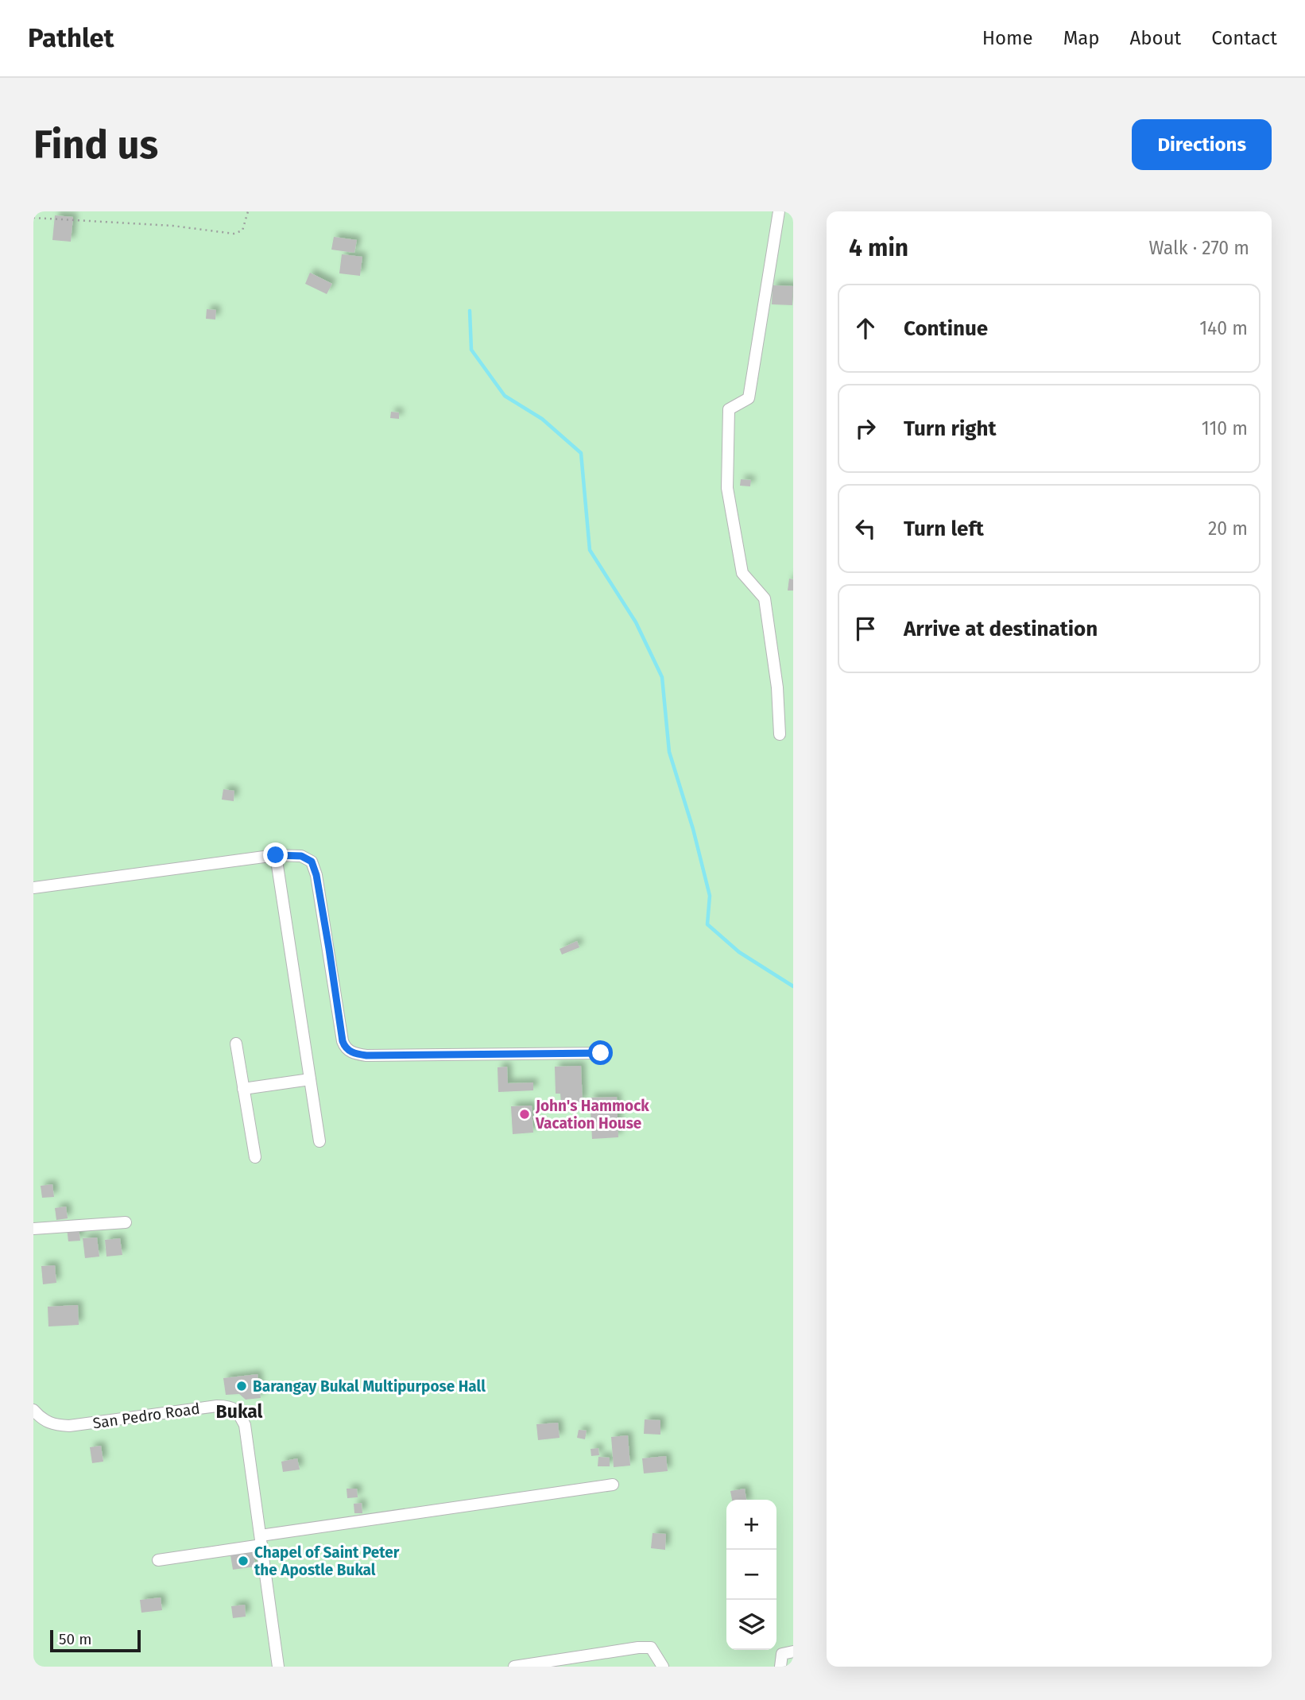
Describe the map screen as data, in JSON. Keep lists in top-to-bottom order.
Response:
{
  "streets": {
    "street": ["San Pedro Road"]
  },
  "districts": ["Bukal"],
  "places": ["John's Hammock Vacation House", "Barangay Bukal Multipurpose Hall", "Chapel of Saint Peter the Apostle Bukal"],
  "scale_bar": "50 m",
  "page": {
    "header": "Pathlet",
    "nav": [
      "Home",
      "Map",
      "About",
      "Contact"
    ],
    "buttons": "Directions",
    "title": "Find us",
    "heading": ["4 min", "Walk · 270 m"],
    "list": [
      ["Continue", "140 m"],
      ["Turn right", "110 m"],
      ["Turn left", "20 m"],
      "Arrive at destination"
    ],
    "map_buttons": ["+", "−"],
    "scale": "50 m"
  }
}
